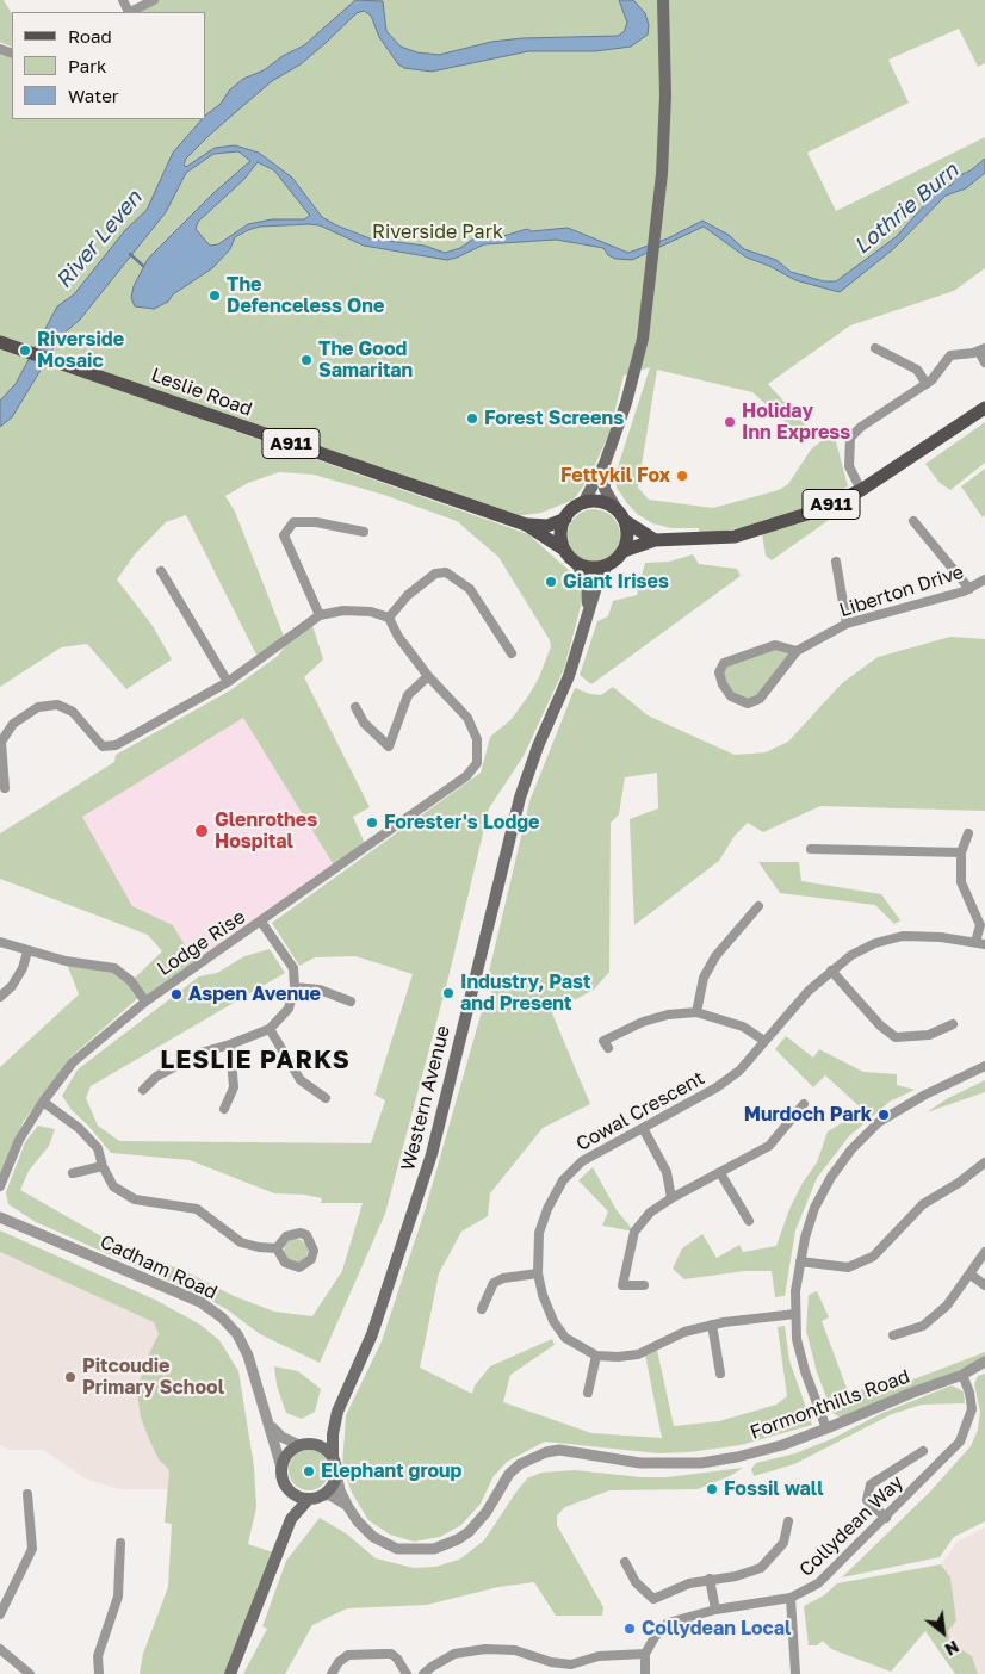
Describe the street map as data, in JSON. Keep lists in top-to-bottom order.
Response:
{
  "streets": {
    "main road": ["Leslie Road", "A911", "Western Avenue"],
    "street": [
      "Liberton Drive",
      "Lodge Rise",
      "Cowal Crescent",
      "Cadham Road",
      "Formonthills Road",
      "Collydean Way"
    ]
  },
  "crossings": [
    ["Leslie Road", "A911"],
    ["Cadham Road", "Formonthills Road"],
    ["Formonthills Road", "Collydean Way"]
  ],
  "districts": ["LESLIE PARKS"],
  "water": ["Lothrie Burn", "River Leven"],
  "parks": ["Riverside Park"],
  "places": [
    "The Defenceless One",
    "Riverside Mosaic",
    "The Good Samaritan",
    "Forest Screens",
    "Holiday Inn Express",
    "Fettykil Fox",
    "Giant Irises",
    "Forester's Lodge",
    "Glenrothes Hospital",
    "Industry, Past and Present",
    "Aspen Avenue",
    "Murdoch Park",
    "Pitcoudie Primary School",
    "Elephant group",
    "Fossil wall",
    "Collydean Local"
  ],
  "legend": ["Road", "Park", "Water"],
  "north": "bottom right"
}
